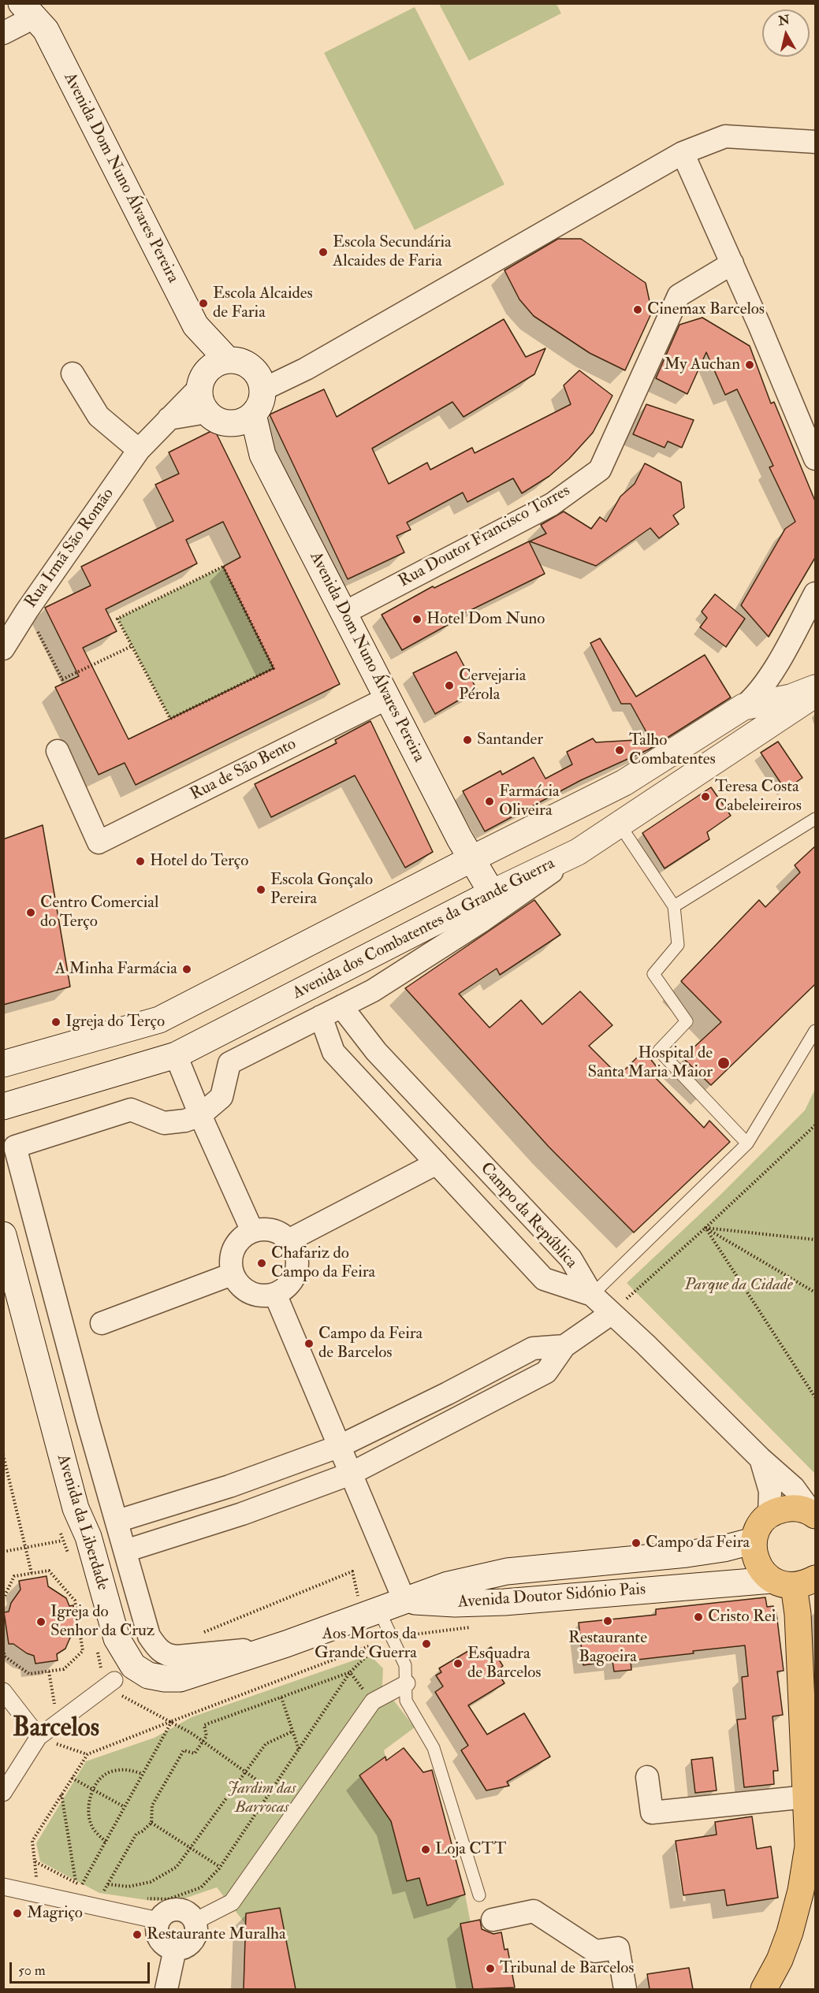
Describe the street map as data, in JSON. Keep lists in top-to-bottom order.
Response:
{
  "streets": {
    "main road": [
      "Avenida Dom Nuno Álvares Pereira",
      "Avenida dos Combatentes da Grande Guerra",
      "Avenida da Liberdade",
      "Avenida Doutor Sidónio Pais"
    ],
    "street": [
      "Rua Doutor Francisco Torres",
      "Rua Irmã São Romão",
      "Rua de São Bento",
      "Campo da República"
    ]
  },
  "crossings": [
    ["Avenida Dom Nuno Álvares Pereira", "Rua Doutor Francisco Torres"],
    ["Avenida Dom Nuno Álvares Pereira", "Rua Irmã São Romão"],
    ["Avenida Dom Nuno Álvares Pereira", "Rua de São Bento"],
    ["Avenida Dom Nuno Álvares Pereira", "Avenida dos Combatentes da Grande Guerra"],
    ["Avenida da Liberdade", "Avenida Doutor Sidónio Pais"]
  ],
  "districts": ["Barcelos"],
  "parks": ["Parque da Cidade", "Jardim das Barrocas"],
  "places": [
    "Escola Secundária Alcaides de Faria",
    "Escola Alcaides de Faria",
    "Cinemax Barcelos",
    "My Auchan",
    "Hotel Dom Nuno",
    "Cervejaria Pérola",
    "Santander",
    "Talho Combatentes",
    "Teresa Costa Cabeleireiros",
    "Farmácia Oliveira",
    "Hotel do Terço",
    "Escola Gonçalo Pereira",
    "Centro Comercial do Terço",
    "A Minha Farmácia",
    "Igreja do Terço",
    "Hospital de Santa Maria Maior",
    "Chafariz do Campo da Feira",
    "Campo da Feira de Barcelos",
    "Campo da Feira",
    "Cristo Rei",
    "Restaurante Bagoeira",
    "Igreja do Senhor da Cruz",
    "Aos Mortos da Grande Guerra",
    "Esquadra de Barcelos",
    "Loja CTT",
    "Magriço",
    "Restaurante Muralha",
    "Tribunal de Barcelos"
  ],
  "scale_bar": "50 m",
  "north": "top"
}
